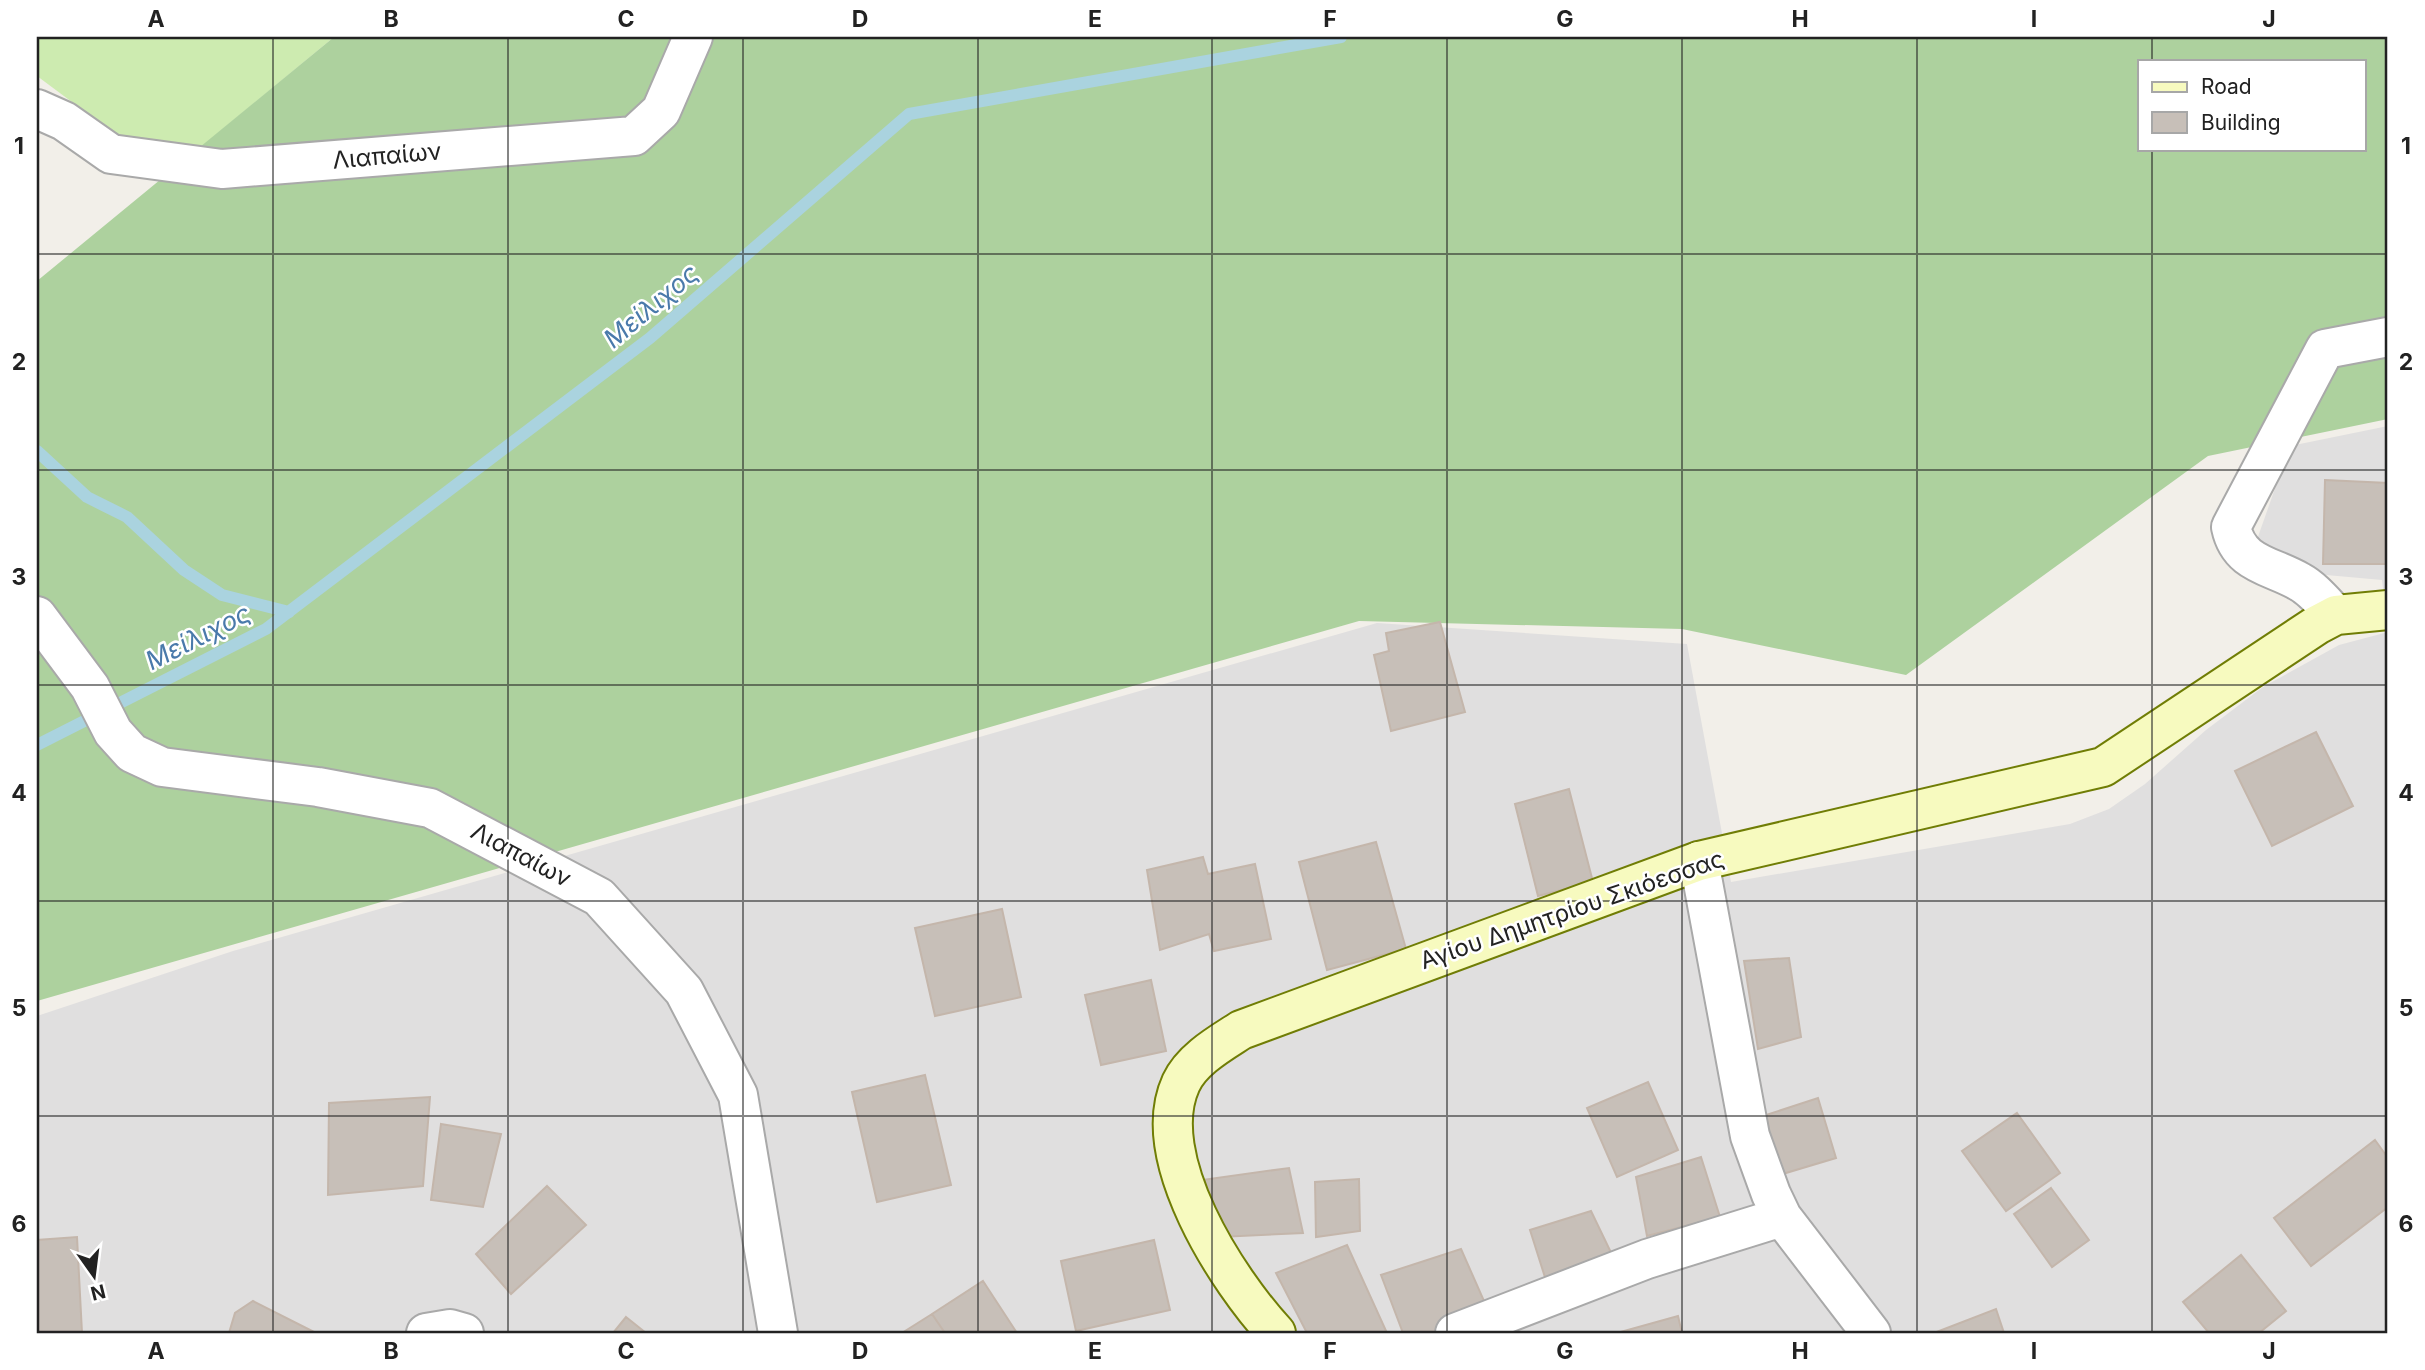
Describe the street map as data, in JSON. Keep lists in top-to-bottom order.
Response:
{
  "streets": {
    "street": ["Λιαπαίων", "Αγίου Δημητρίου Σκιόεσσας"]
  },
  "water": ["Μείλιχος"],
  "legend": ["Road", "Building"],
  "north": "bottom",
  "grid": {
    "columns": [
      "A",
      "B",
      "C",
      "D",
      "E",
      "F",
      "G",
      "H",
      "I",
      "J"
    ],
    "rows": [
      "1",
      "2",
      "3",
      "4",
      "5",
      "6"
    ]
  }
}
